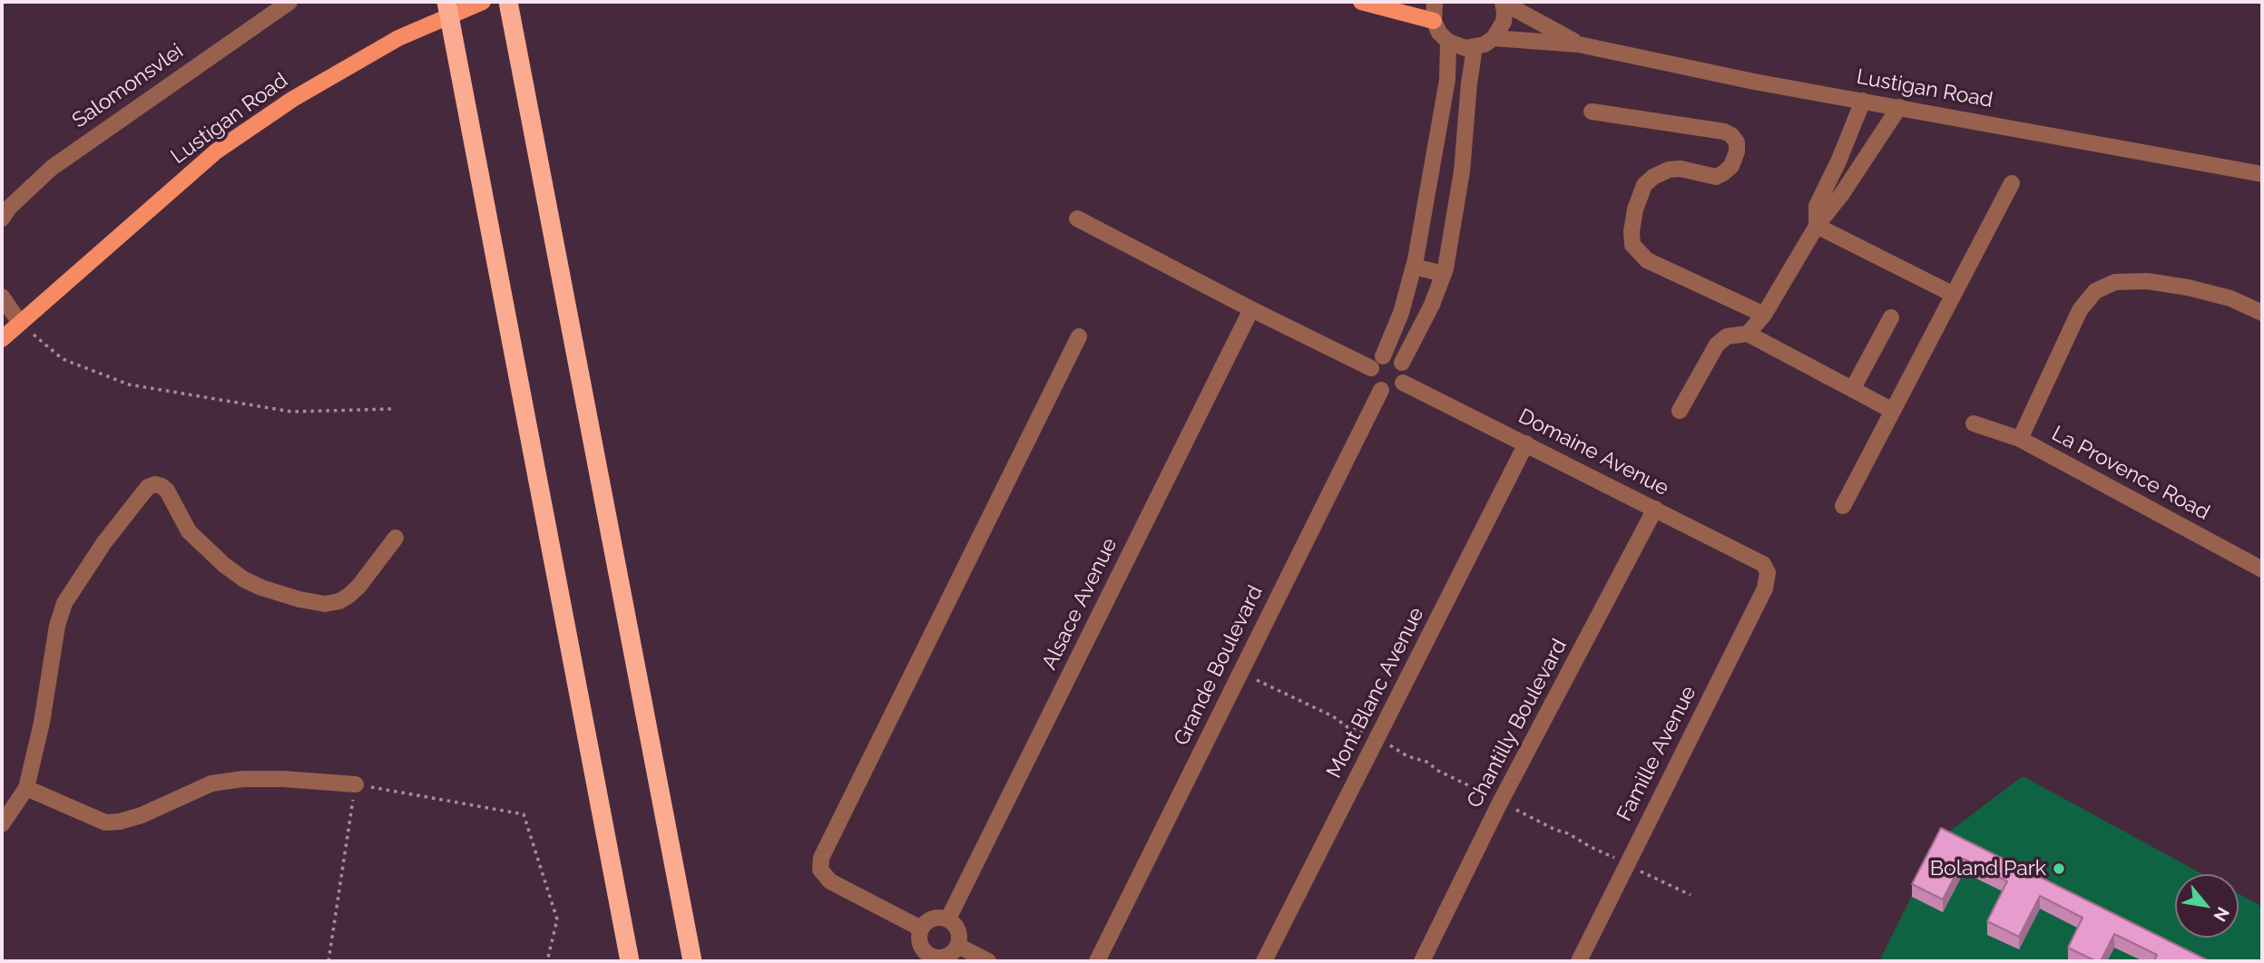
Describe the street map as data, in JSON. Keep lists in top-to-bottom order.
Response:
{
  "streets": {
    "main road": ["Lustigan Road"],
    "street": [
      "Salomonsvlei",
      "Domaine Avenue",
      "La Provence Road",
      "Alsace Avenue",
      "Grande Boulevard",
      "Mont Blanc Avenue",
      "Chantilly Boulevard",
      "Famille Avenue"
    ]
  },
  "crossings": [
    ["Domaine Avenue", "Grande Boulevard"],
    ["Domaine Avenue", "Mont Blanc Avenue"],
    ["Domaine Avenue", "Chantilly Boulevard"],
    ["Domaine Avenue", "Famille Avenue"]
  ],
  "places": ["Boland Park"],
  "north": "bottom right"
}
